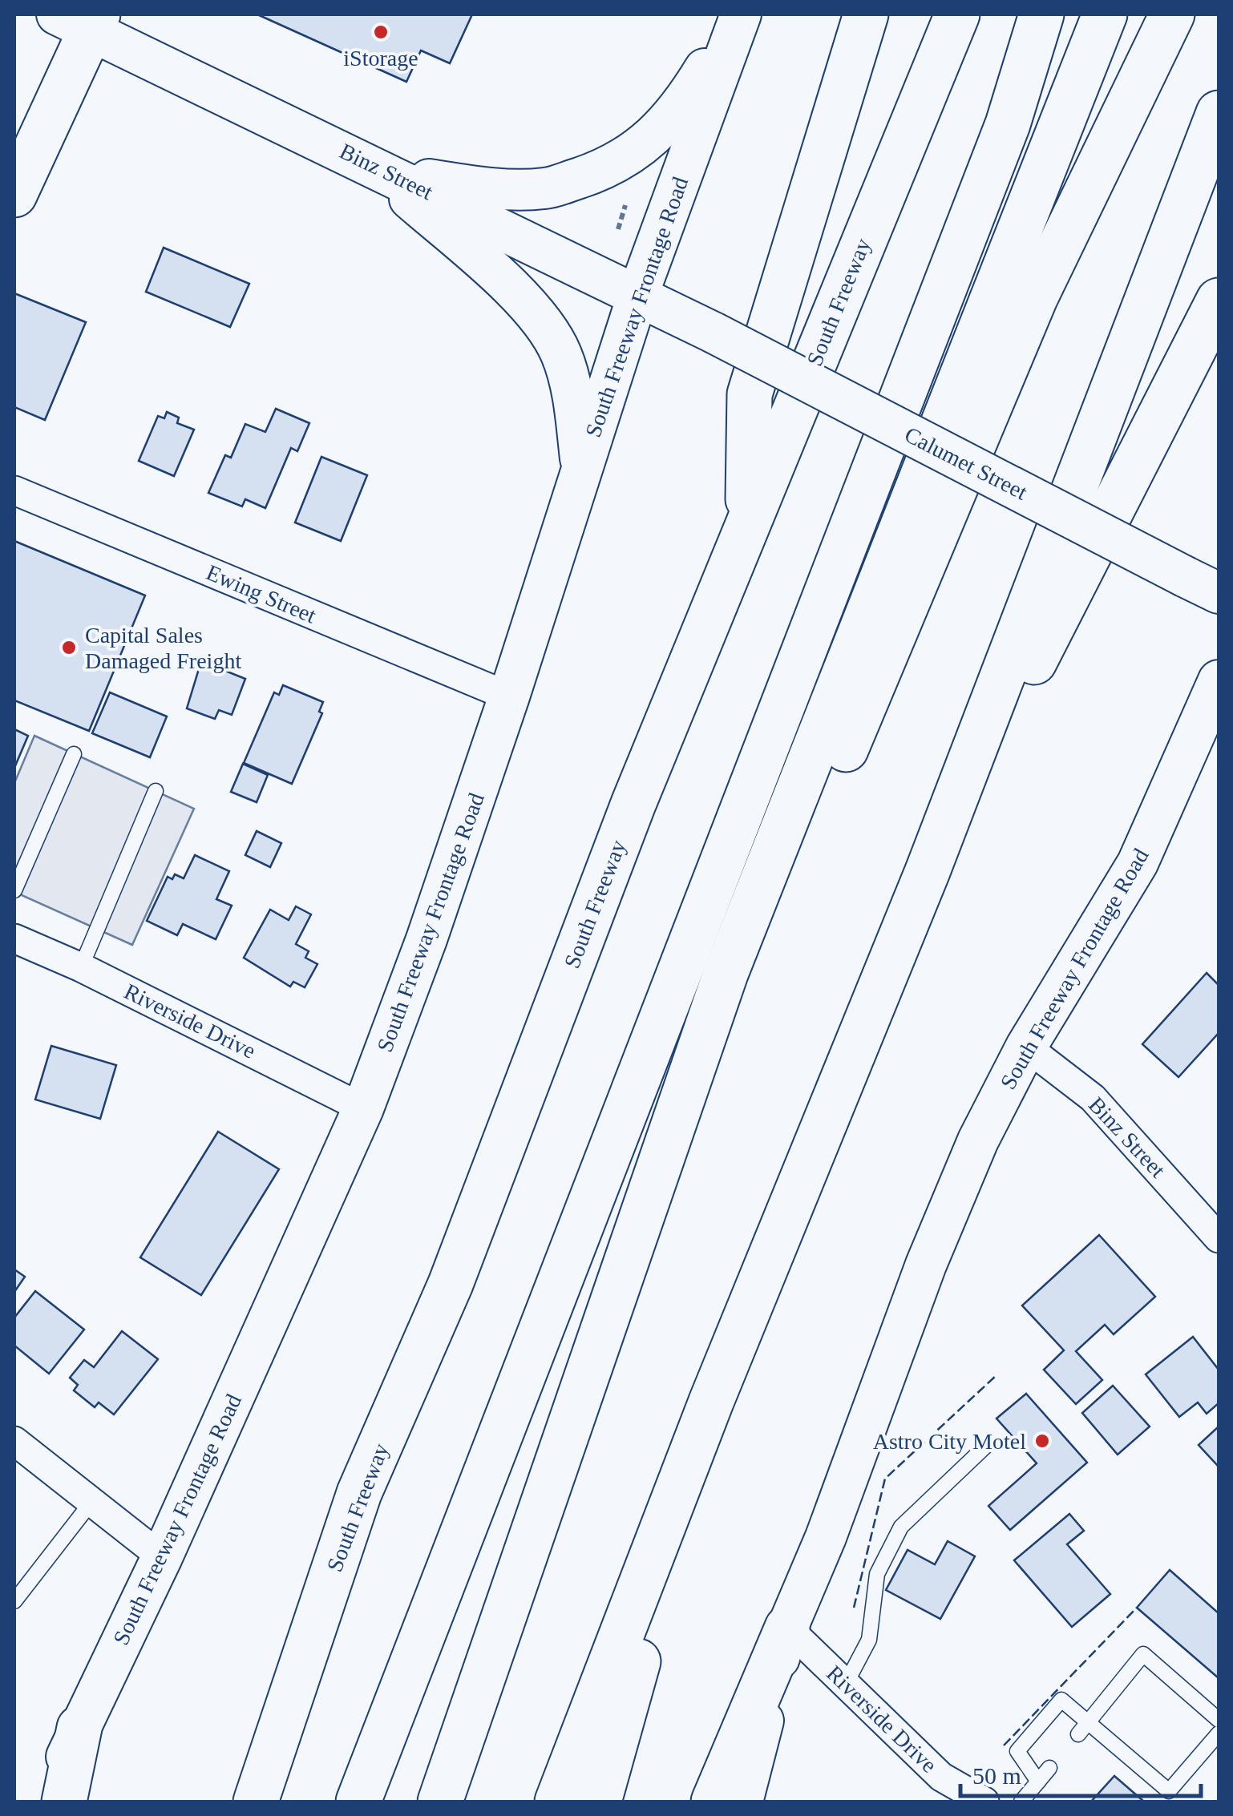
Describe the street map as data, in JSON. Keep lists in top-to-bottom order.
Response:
{
  "streets": {
    "main road": [
      "Binz Street",
      "South Freeway",
      "South Freeway Frontage Road",
      "Calumet Street"
    ],
    "street": ["Ewing Street", "Riverside Drive"]
  },
  "crossings": [
    ["Binz Street", "South Freeway Frontage Road"],
    ["Binz Street", "Calumet Street"],
    ["South Freeway Frontage Road", "Ewing Street"],
    ["South Freeway Frontage Road", "Riverside Drive"]
  ],
  "places": ["iStorage", "Capital Sales Damaged Freight", "Astro City Motel"],
  "scale_bar": "50 m"
}
